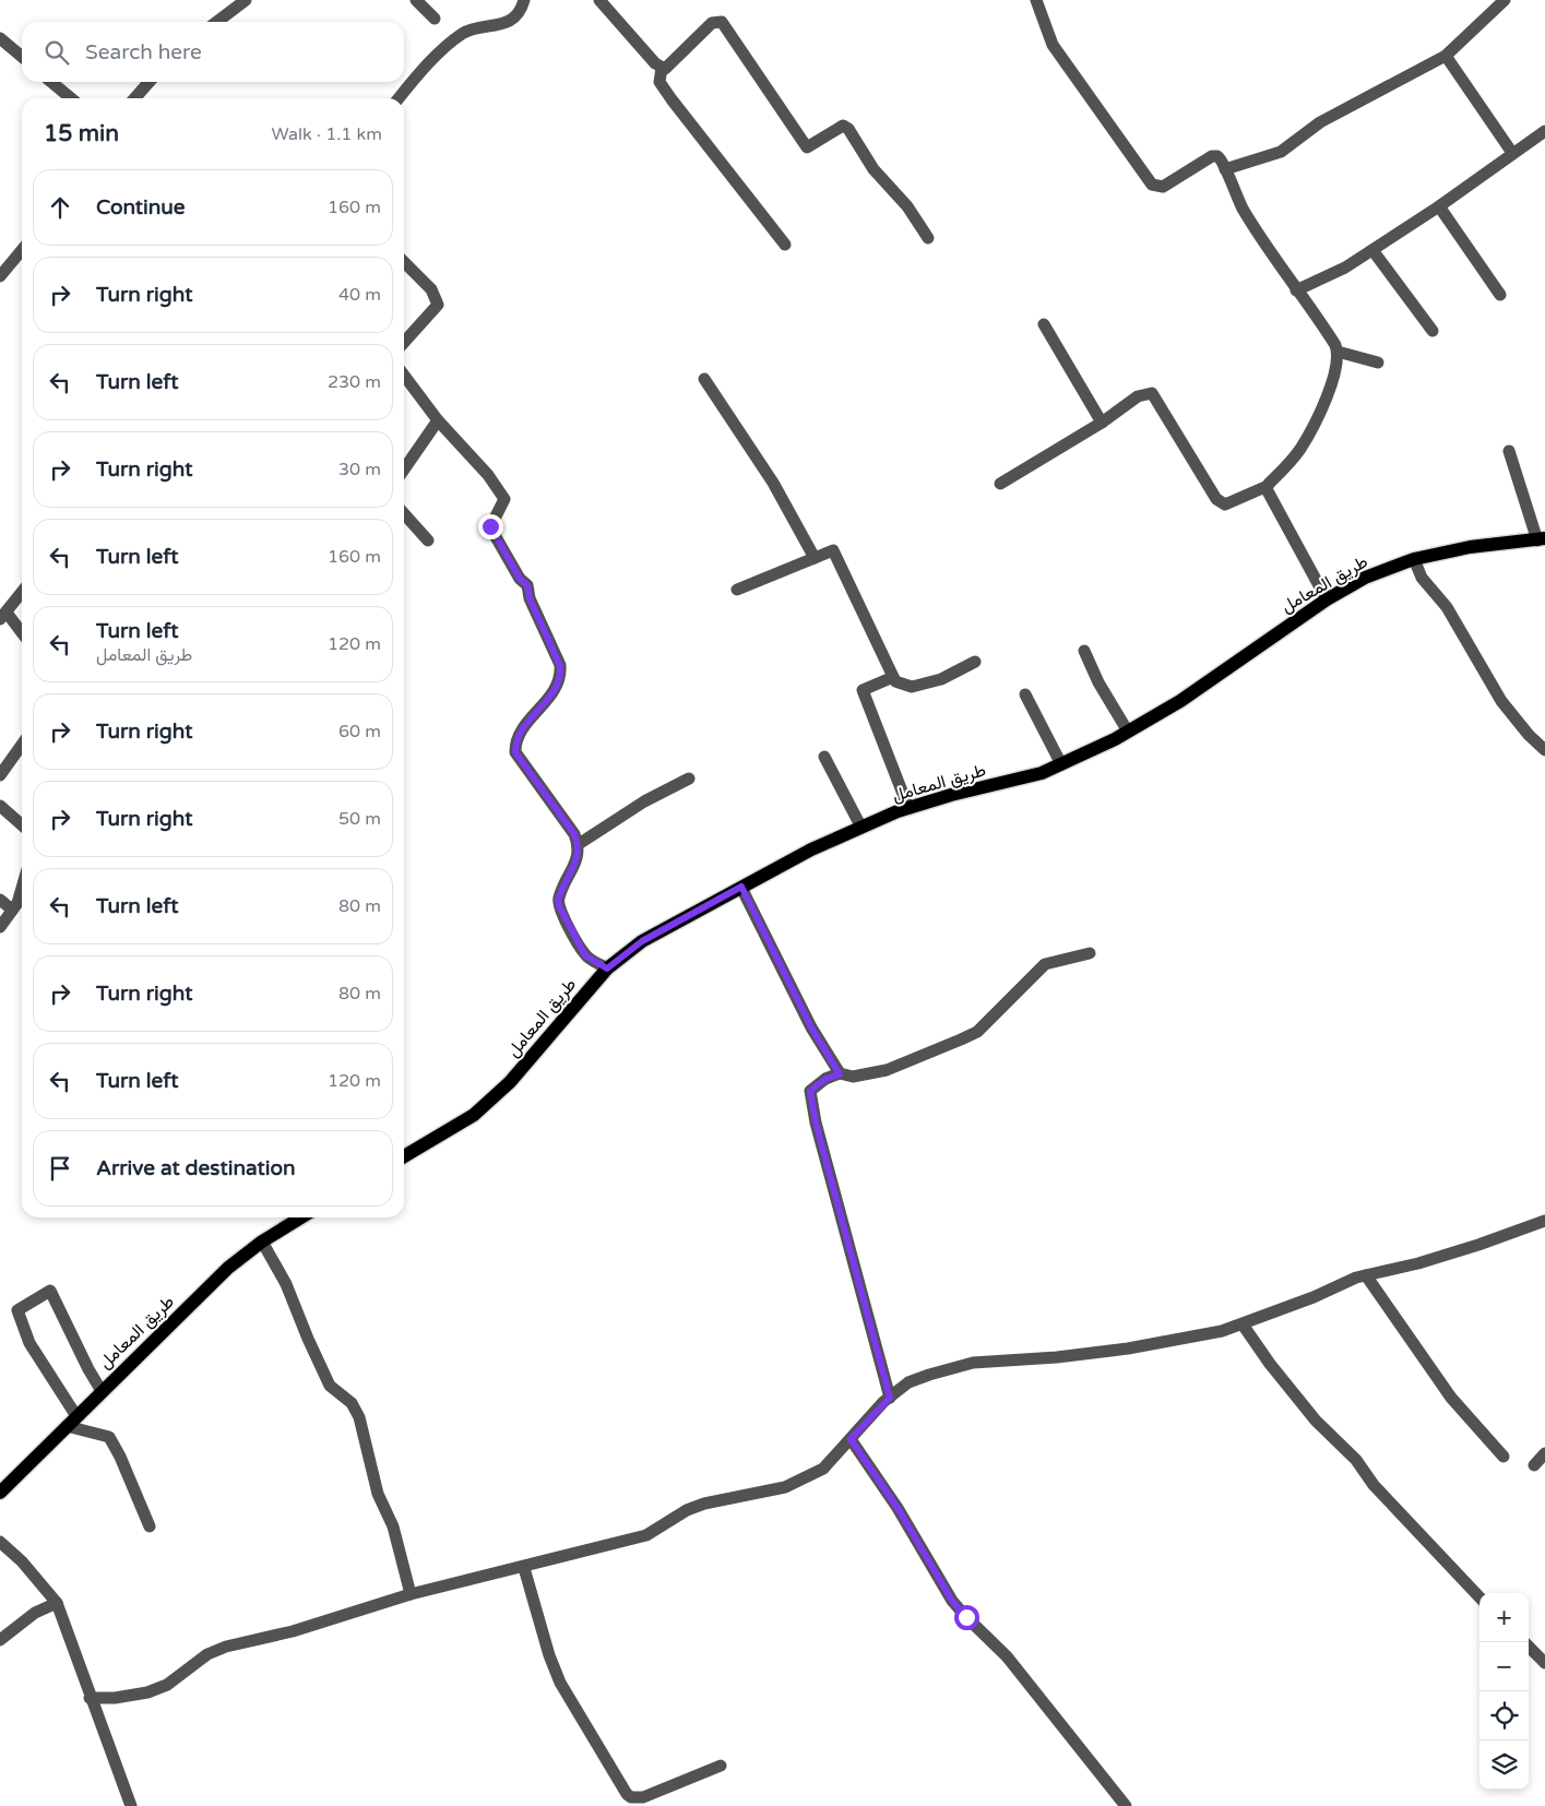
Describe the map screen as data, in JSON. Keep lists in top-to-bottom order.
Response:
{
  "streets": {
    "main road": ["طريق المعامل"]
  },
  "page": {
    "search": "Search here",
    "heading": ["15 min", "Walk · 1.1 km"],
    "list": [
      ["Continue", "160 m"],
      ["Turn right", "40 m"],
      ["Turn left", "230 m"],
      ["Turn right", "30 m"],
      ["Turn left", "160 m"],
      ["Turn left", "طريق المعامل", "120 m"],
      ["Turn right", "60 m"],
      ["Turn right", "50 m"],
      ["Turn left", "80 m"],
      ["Turn right", "80 m"],
      ["Turn left", "120 m"],
      "Arrive at destination"
    ],
    "map_buttons": ["+", "−"]
  }
}
